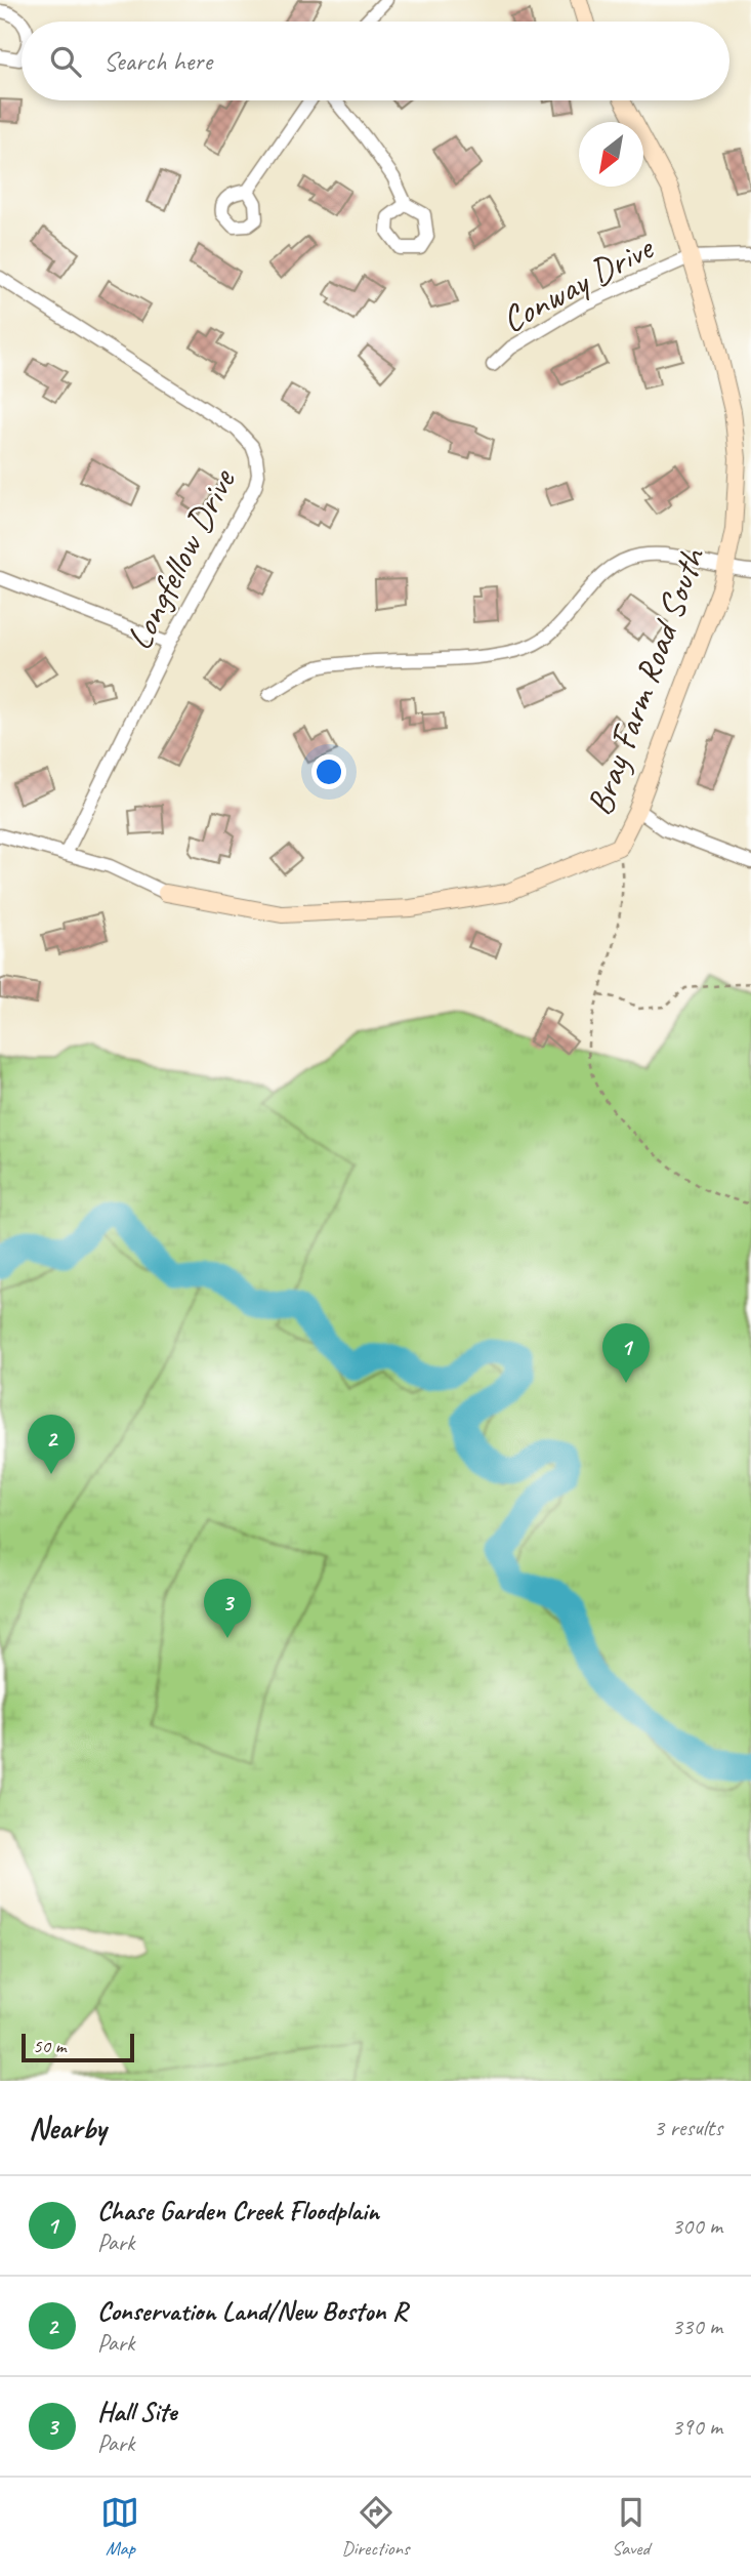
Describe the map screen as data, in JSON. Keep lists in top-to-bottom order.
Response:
{
  "streets": {
    "street": ["Conway Drive", "Longfellow Drive", "Bray Farm Road South"]
  },
  "crossings": [
    ["Conway Drive", "Bray Farm Road South"]
  ],
  "scale_bar": "50 m",
  "north": "bottom left",
  "page": {
    "search": "Search here",
    "pins": ["1", "2", "3"],
    "scale": "50 m",
    "heading": ["Nearby", "3 results"],
    "list": [
      {
        "mark": "1",
        "name": "Chase Garden Creek Floodplain",
        "note": "Park",
        "value": "300 m"
      },
      {
        "mark": "2",
        "name": "Conservation Land/New Boston R",
        "note": "Park",
        "value": "330 m"
      },
      {
        "mark": "3",
        "name": "Hall Site",
        "note": "Park",
        "value": "390 m"
      }
    ],
    "nav": ["Map", "Directions", "Saved"]
  }
}
